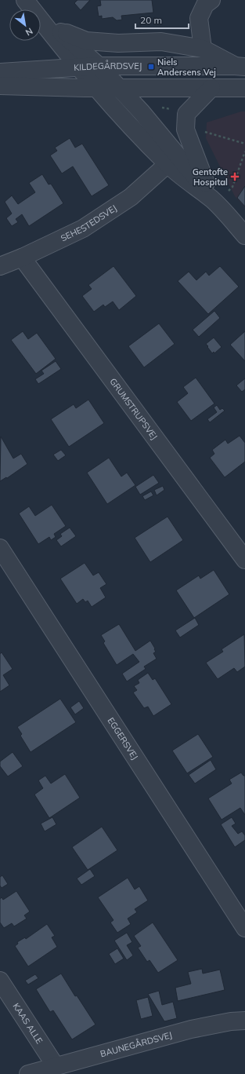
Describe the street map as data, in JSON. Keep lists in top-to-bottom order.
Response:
{
  "streets": {
    "street": [
      "KILDEGÅRDSVEJ",
      "SEHESTEDSVEJ",
      "GRUMSTRUPSVEJ",
      "EGGERSVEJ",
      "KAAS ALLE",
      "BAUNEGÅRDSVEJ"
    ]
  },
  "crossings": [
    ["SEHESTEDSVEJ", "GRUMSTRUPSVEJ"],
    ["KAAS ALLE", "BAUNEGÅRDSVEJ"]
  ],
  "places": {
    "transit": ["Niels Andersens Vej"],
    "health": ["Gentofte Hospital"]
  },
  "scale_bar": "20 m",
  "north": "bottom right"
}
